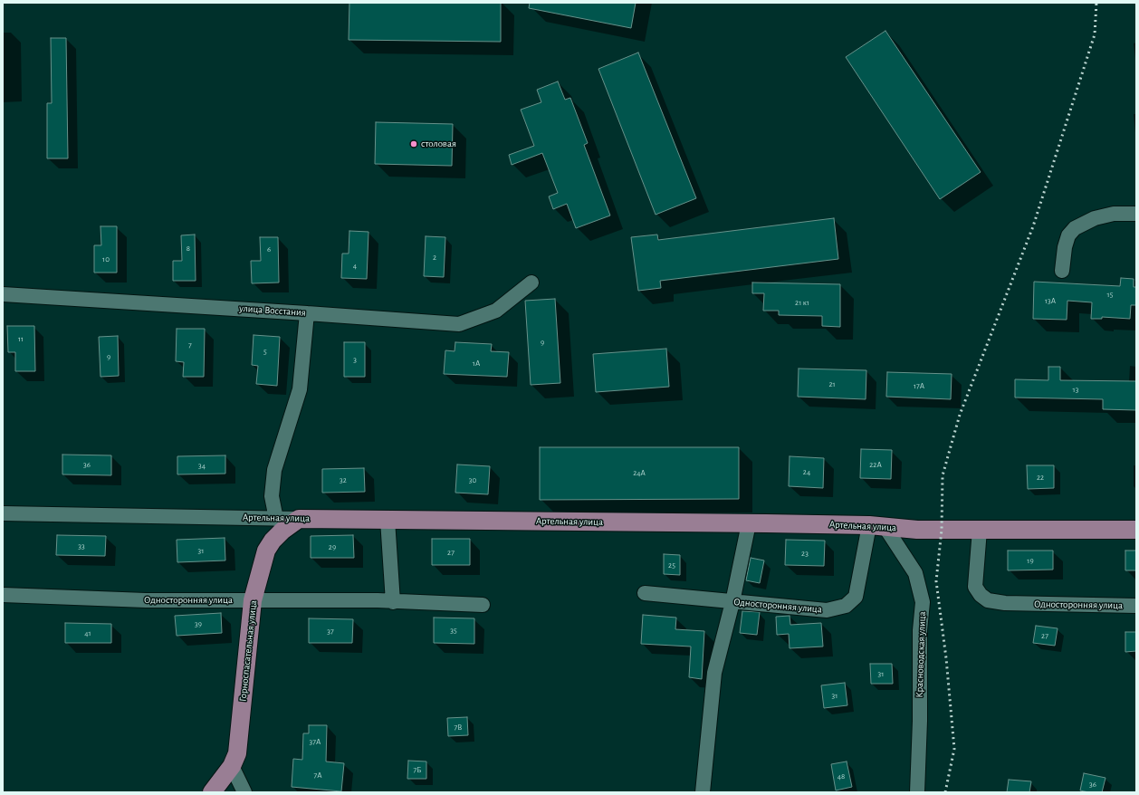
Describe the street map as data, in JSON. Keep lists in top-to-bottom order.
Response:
{
  "streets": {
    "main road": ["Артельная улица", "Горноспасательная улица"],
    "street": ["улица Восстания", "Односторонняя улица", "Красноводская улица"]
  },
  "crossings": [
    ["Артельная улица", "Односторонняя улица"],
    ["Артельная улица", "Горноспасательная улица"],
    ["Артельная улица", "Красноводская улица"],
    ["Односторонняя улица", "Горноспасательная улица"],
    ["Односторонняя улица", "Красноводская улица"]
  ],
  "places": ["столовая"],
  "house_numbers": [
    "8",
    "6",
    "2",
    "10",
    "4",
    "15",
    "13А",
    "21 к1",
    "11",
    "9",
    "7",
    "5",
    "9",
    "3",
    "1А",
    "21",
    "17А",
    "13",
    "36",
    "22А",
    "34",
    "24",
    "24А",
    "22",
    "32",
    "30",
    "33",
    "29",
    "31",
    "27",
    "23",
    "19",
    "25",
    "39",
    "35",
    "37",
    "41",
    "27",
    "31",
    "31",
    "7В",
    "37А",
    "7Б",
    "7А",
    "48",
    "36"
  ]
}
